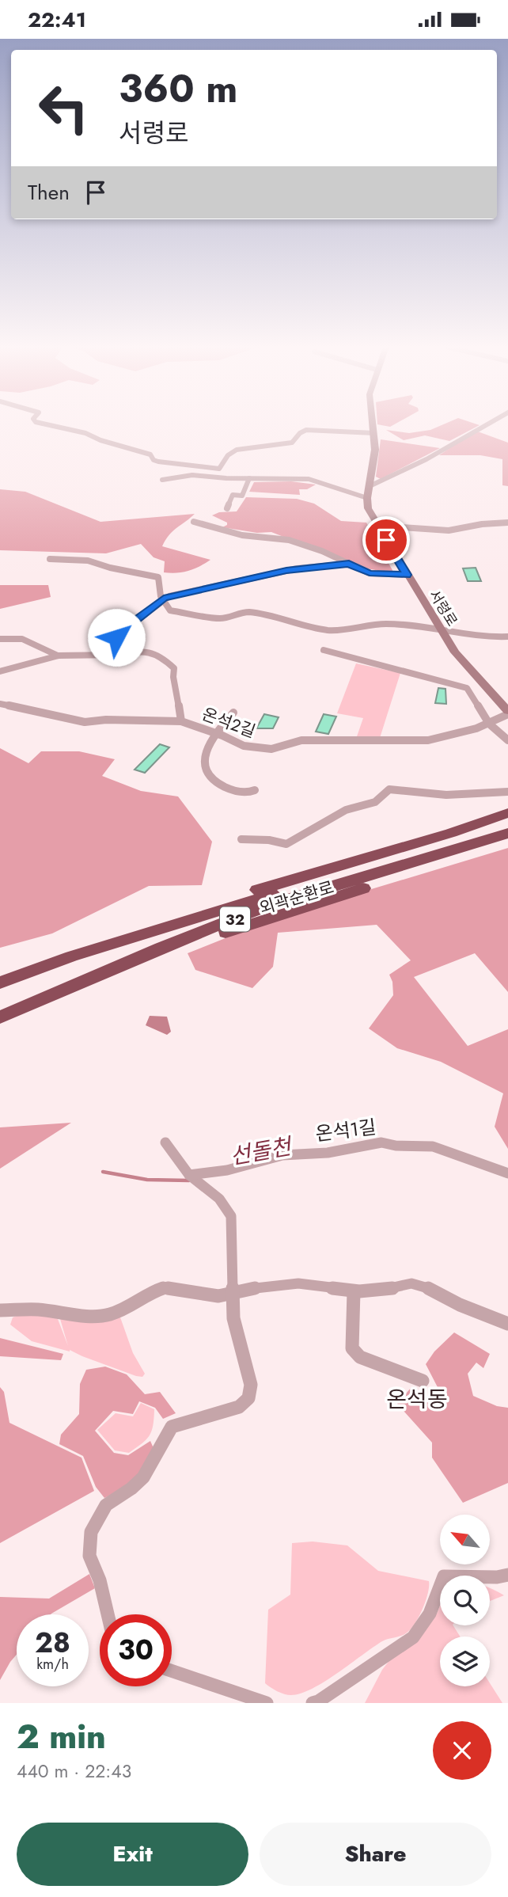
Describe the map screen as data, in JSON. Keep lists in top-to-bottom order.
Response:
{
  "streets": {
    "highway": ["외곽순환로", "32"],
    "street": ["서령로", "온석2길", "온석1길"]
  },
  "crossings": [
    ["서령로", "온석2길"]
  ],
  "districts": ["온석동"],
  "water": ["선돌천"],
  "north": "top left",
  "page": {
    "status": "22:41",
    "turn": ["360 m", "서령로"],
    "then": "Then",
    "speed": "28 km/h",
    "limit": "30",
    "heading": ["2 min", "440 m · 22:43"],
    "buttons": ["Exit", "Share"]
  }
}
